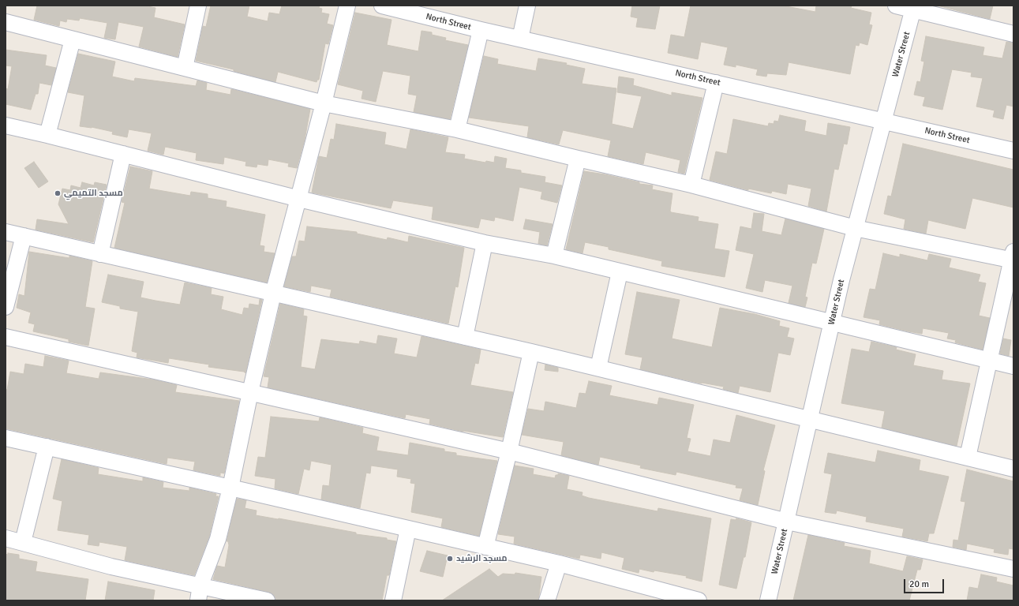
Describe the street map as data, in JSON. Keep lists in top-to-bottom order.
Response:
{
  "streets": {
    "street": ["North Street", "Water Street"]
  },
  "crossings": [
    ["North Street", "Water Street"]
  ],
  "places": ["مسجد التميمي", "مسجد الرشيد"],
  "scale_bar": "20 m"
}
